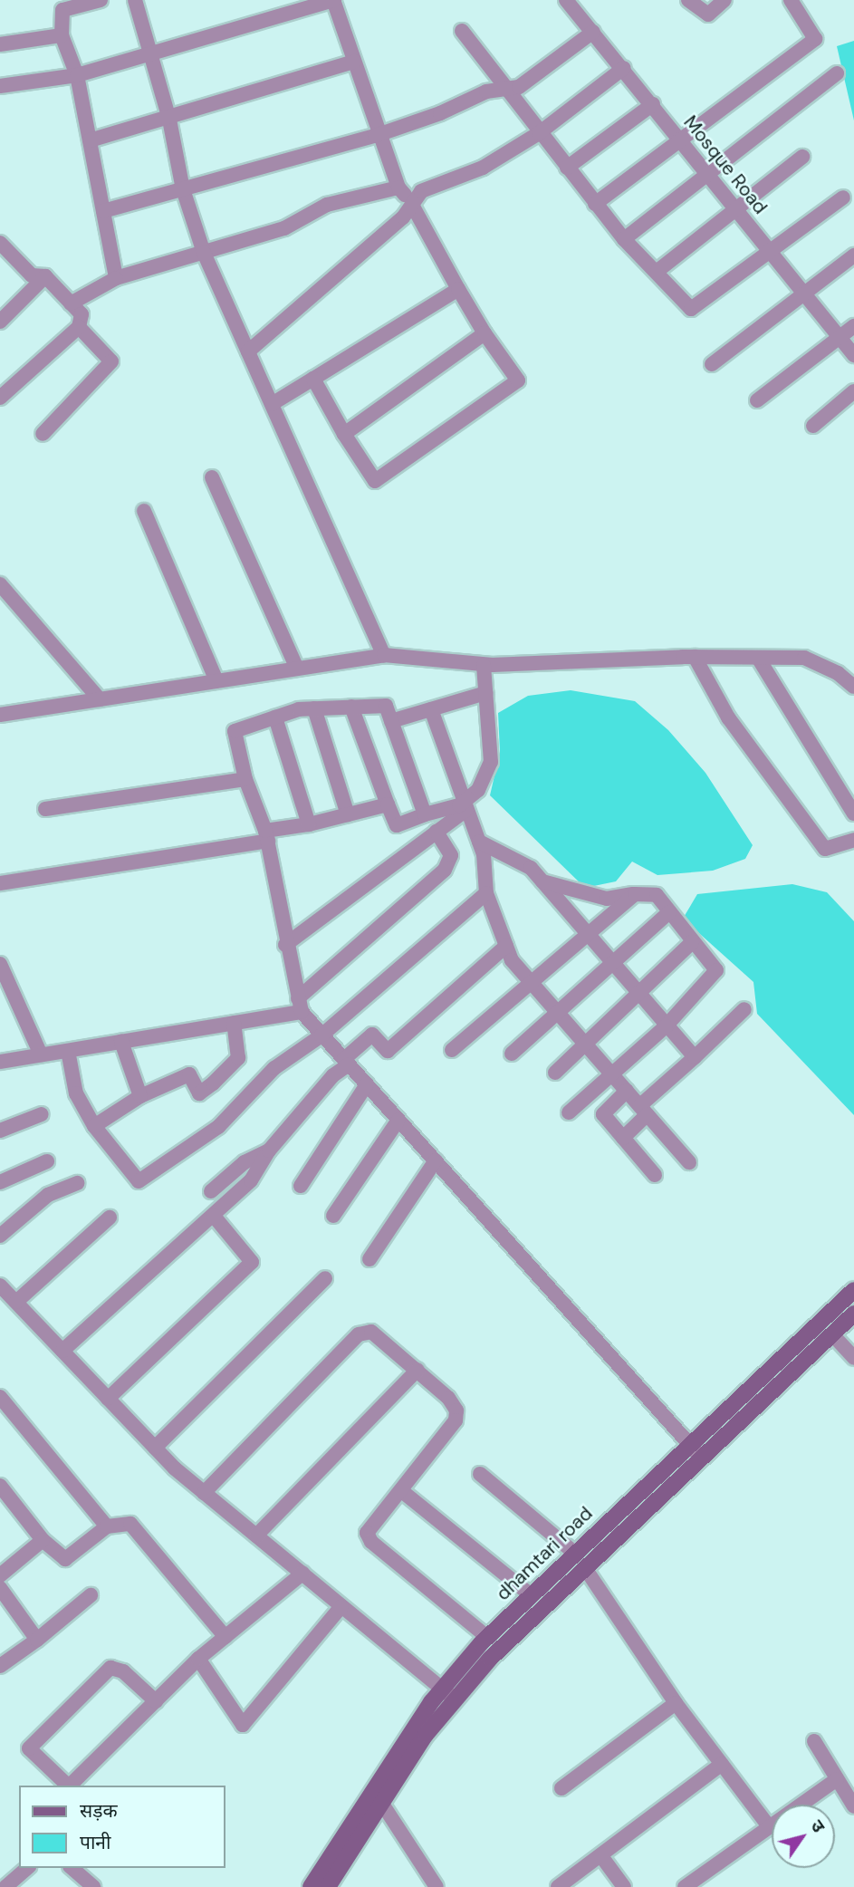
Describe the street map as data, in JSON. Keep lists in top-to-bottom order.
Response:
{
  "streets": {
    "main road": ["dhamtari road"],
    "street": ["Mosque Road"]
  },
  "legend": ["सड़क", "पानी"],
  "north": "top right"
}
